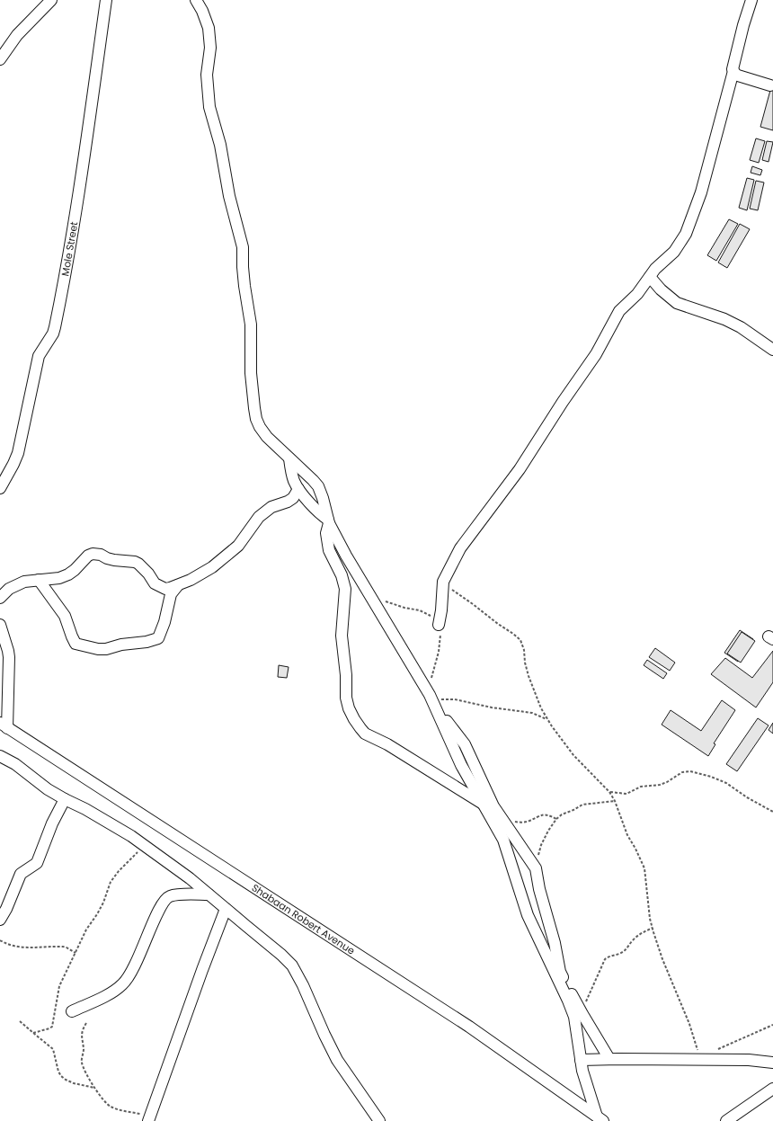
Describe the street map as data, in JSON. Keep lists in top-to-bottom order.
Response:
{
  "streets": {
    "street": ["Mole Street", "Shabaan Robert Avenue"]
  }
}
